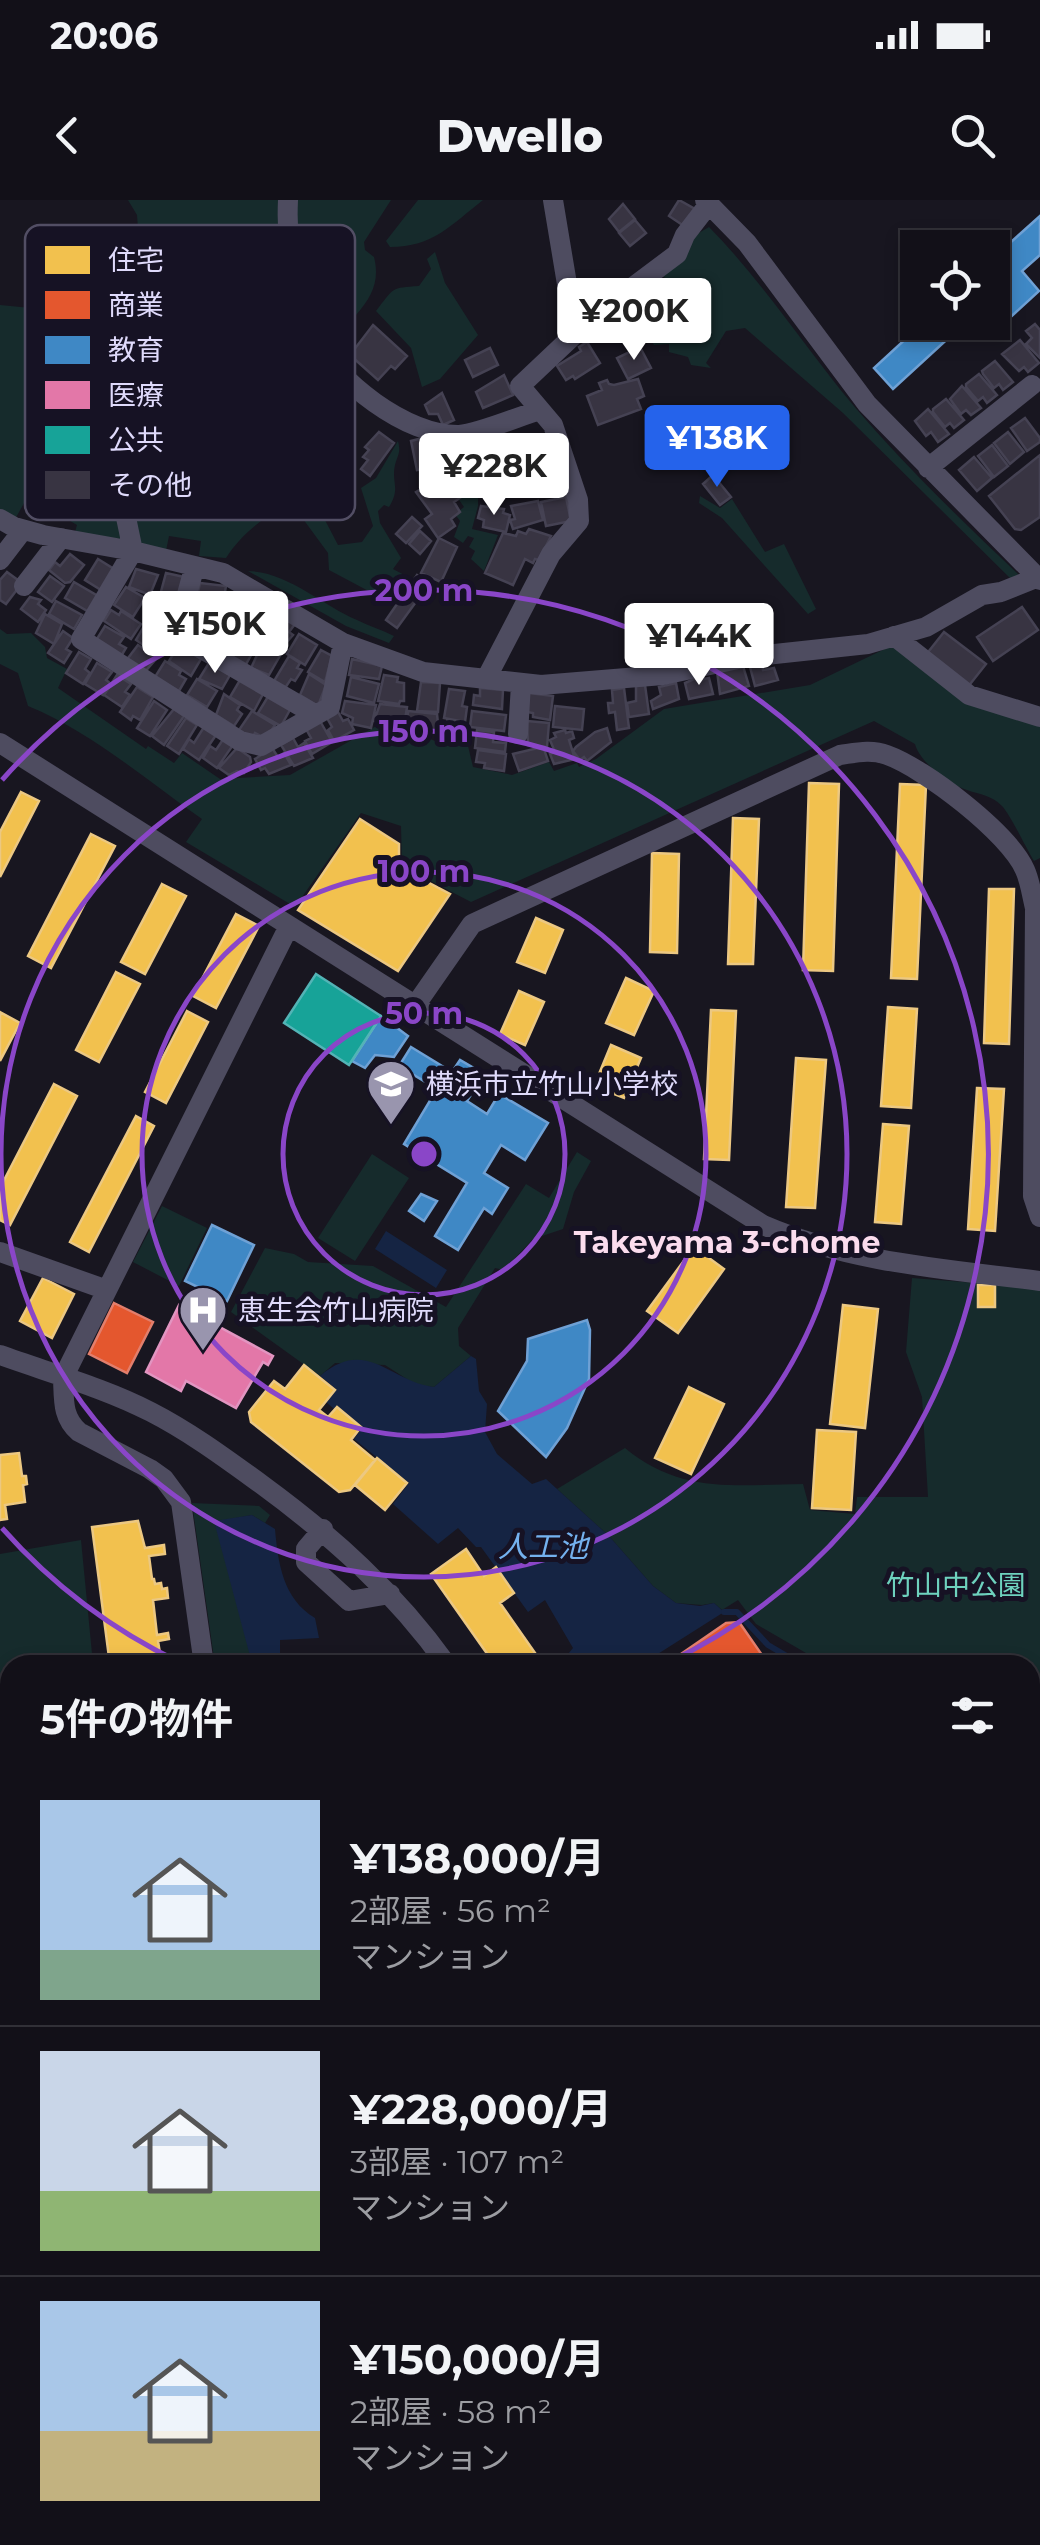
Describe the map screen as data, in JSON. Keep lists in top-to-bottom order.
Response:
{
  "districts": ["Takeyama 3-chome"],
  "water": ["人工池"],
  "parks": ["竹山中公園"],
  "places": {
    "school or university": ["横浜市立竹山小学校"],
    "hospital": ["恵生会竹山病院"]
  },
  "legend": [
    "住宅",
    "商業",
    "教育",
    "医療",
    "公共",
    "その他"
  ],
  "page": {
    "status": "20:06",
    "header": "Dwello",
    "price": [
      "¥200K",
      "¥138K",
      "¥228K",
      "¥150K",
      "¥144K"
    ],
    "heading": "5件の物件",
    "list": [
      {
        "name": "¥138,000/月",
        "note": "2部屋 · 56 m² · マンション"
      },
      {
        "name": "¥228,000/月",
        "note": "3部屋 · 107 m² · マンション"
      },
      {
        "name": "¥150,000/月",
        "note": "2部屋 · 58 m² · マンション"
      }
    ]
  },
  "rings": [
    "200 m",
    "150 m",
    "100 m",
    "50 m"
  ]
}
